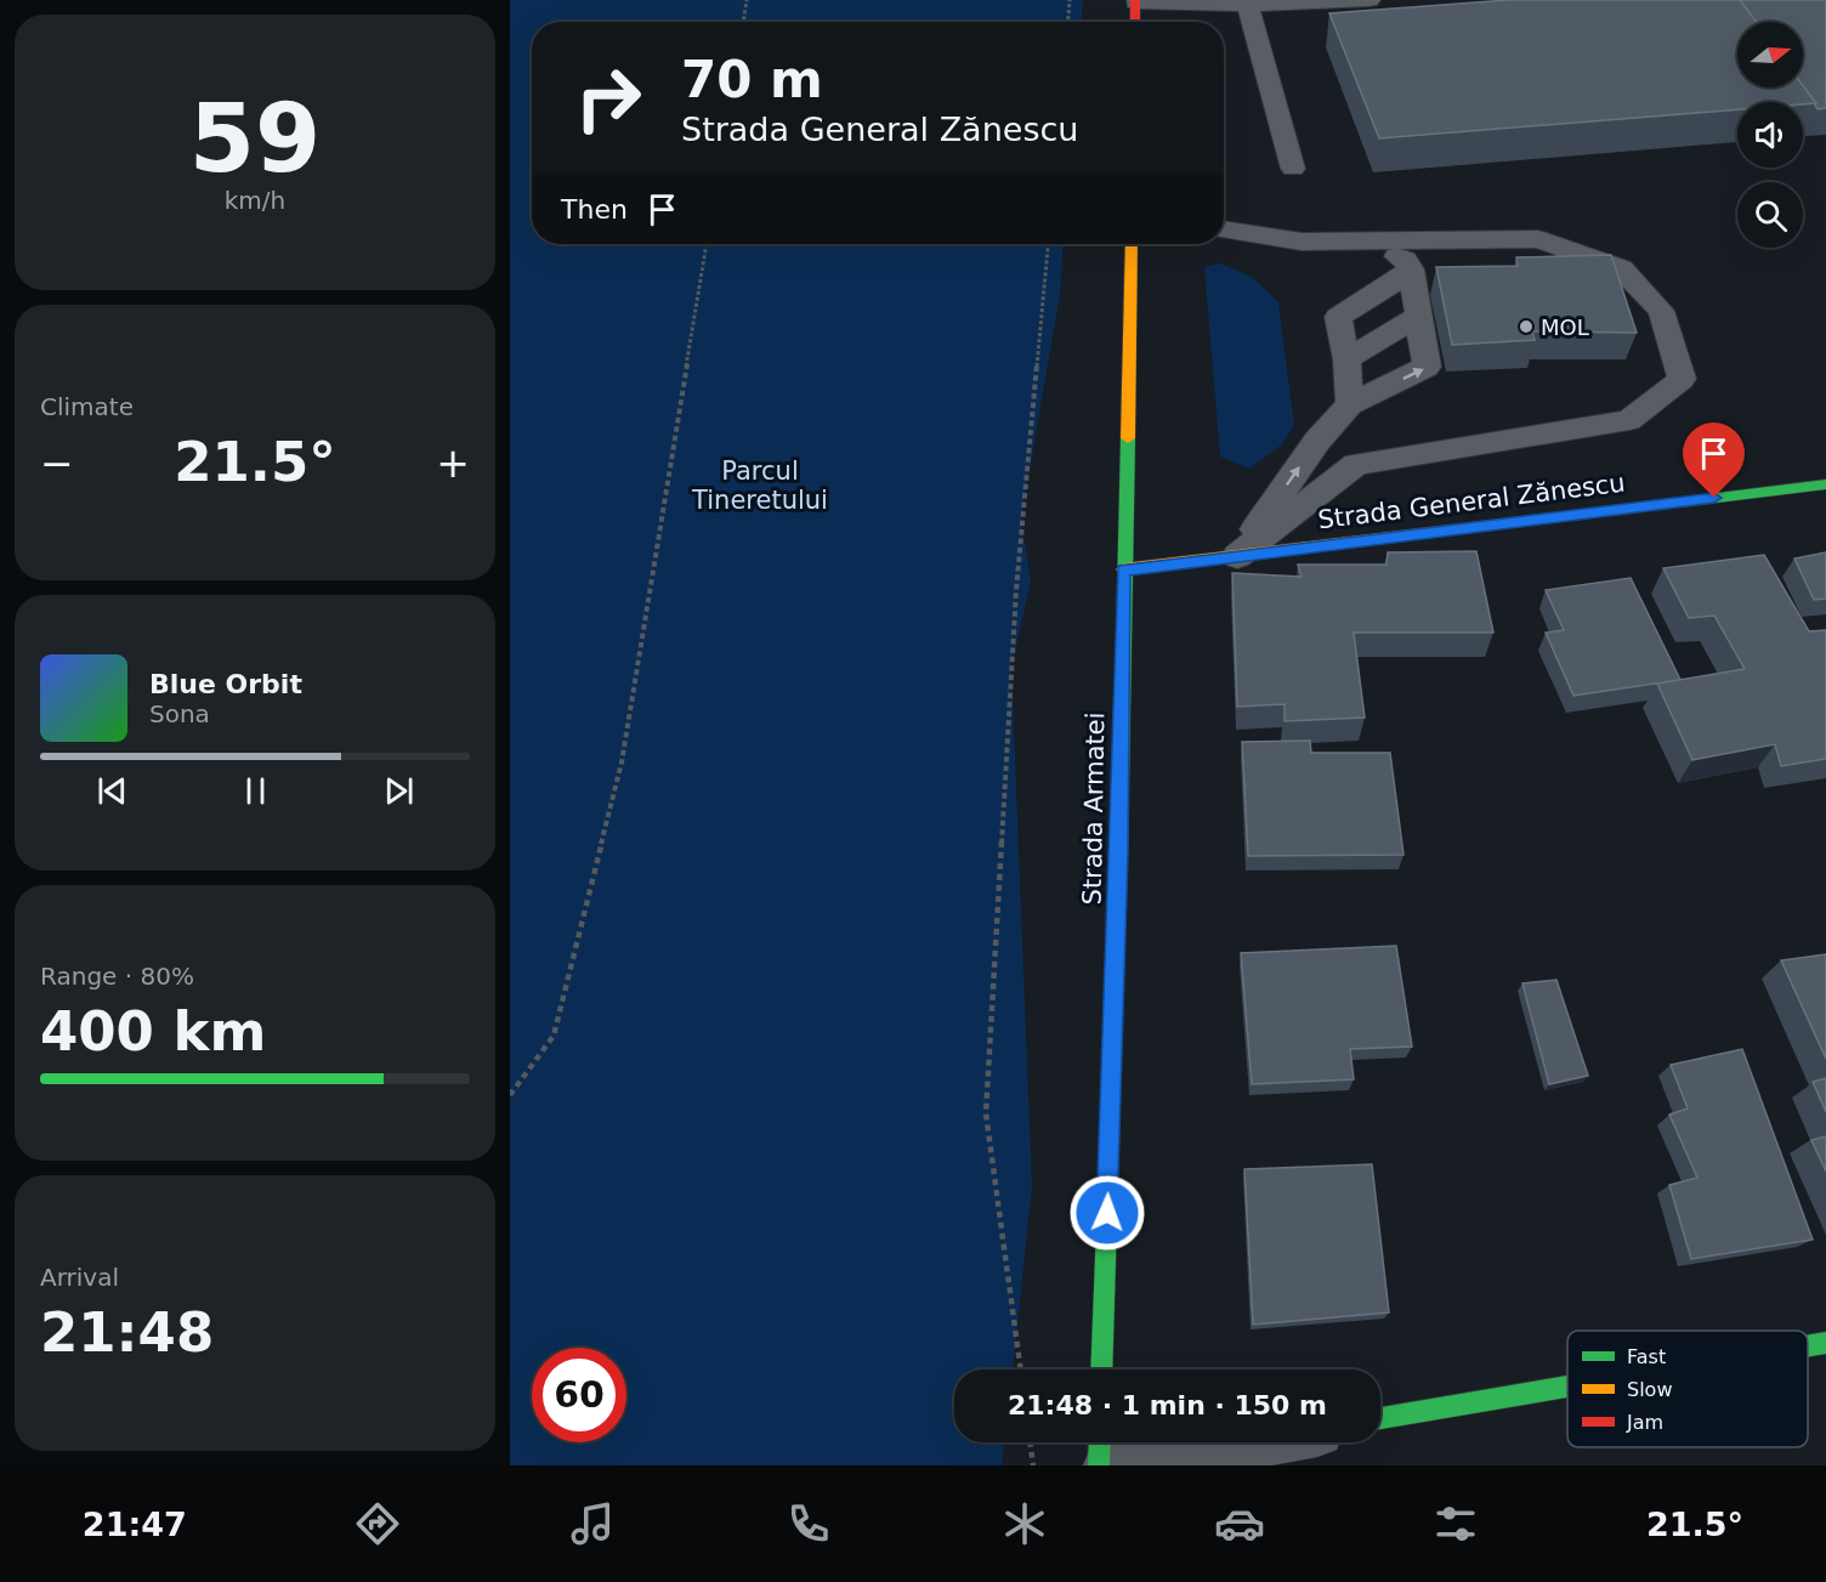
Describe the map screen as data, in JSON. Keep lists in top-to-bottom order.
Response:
{
  "streets": {
    "main road": ["Strada General Zănescu", "Strada Armatei"]
  },
  "crossings": [
    ["Strada General Zănescu", "Strada Armatei"]
  ],
  "parks": ["Parcul Tineretului"],
  "places": ["MOL"],
  "legend": ["Fast", "Slow", "Jam"],
  "north": "right",
  "page": {
    "tile": [
      ["59", "km/h"],
      "Climate",
      ["Range · 80%", "400 km"],
      ["Arrival", "21:48"]
    ],
    "turn": ["70 m", "Strada General Zănescu"],
    "then": "Then",
    "heat": ["−", "21.5°", "+"],
    "song": ["Blue Orbit", "Sona"],
    "limit": "60",
    "trip": "21:48 · 1 min · 150 m",
    "tabs": ["21:47", "21.5°"]
  }
}
